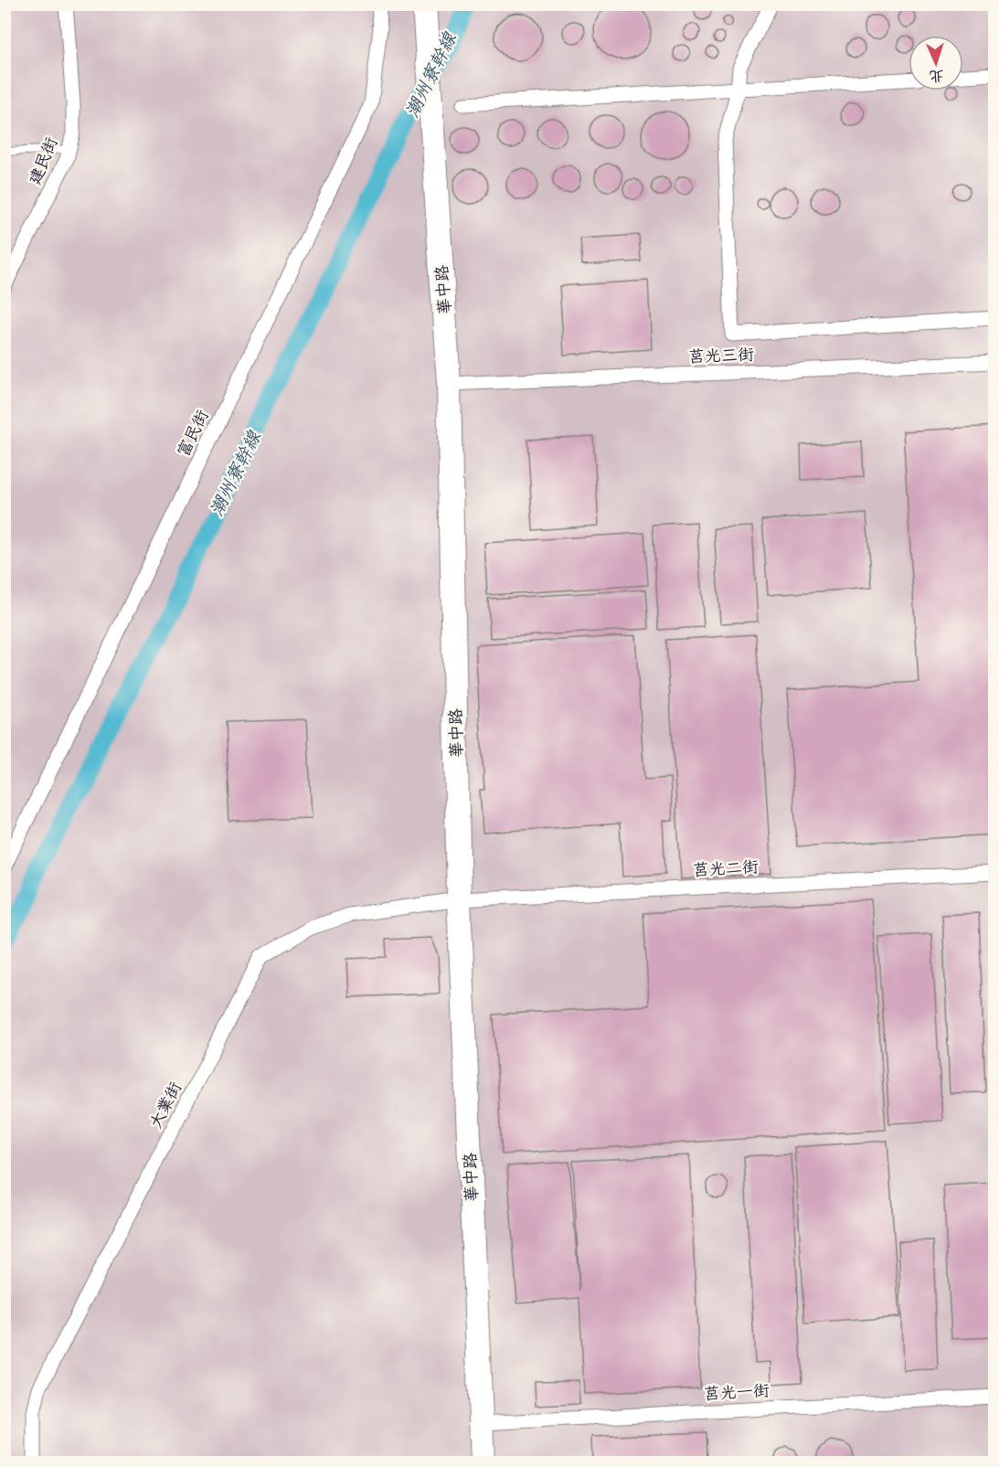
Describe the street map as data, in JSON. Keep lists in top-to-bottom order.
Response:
{
  "streets": {
    "main road": ["華中路"],
    "street": [
      "建民街",
      "莒光三街",
      "富民街",
      "莒光二街",
      "大業街",
      "莒光一街"
    ]
  },
  "crossings": [
    ["華中路", "莒光三街"],
    ["華中路", "莒光二街"],
    ["華中路", "大業街"],
    ["華中路", "莒光一街"],
    ["莒光二街", "大業街"]
  ],
  "water": ["潮州寮幹線"],
  "north": "bottom"
}
